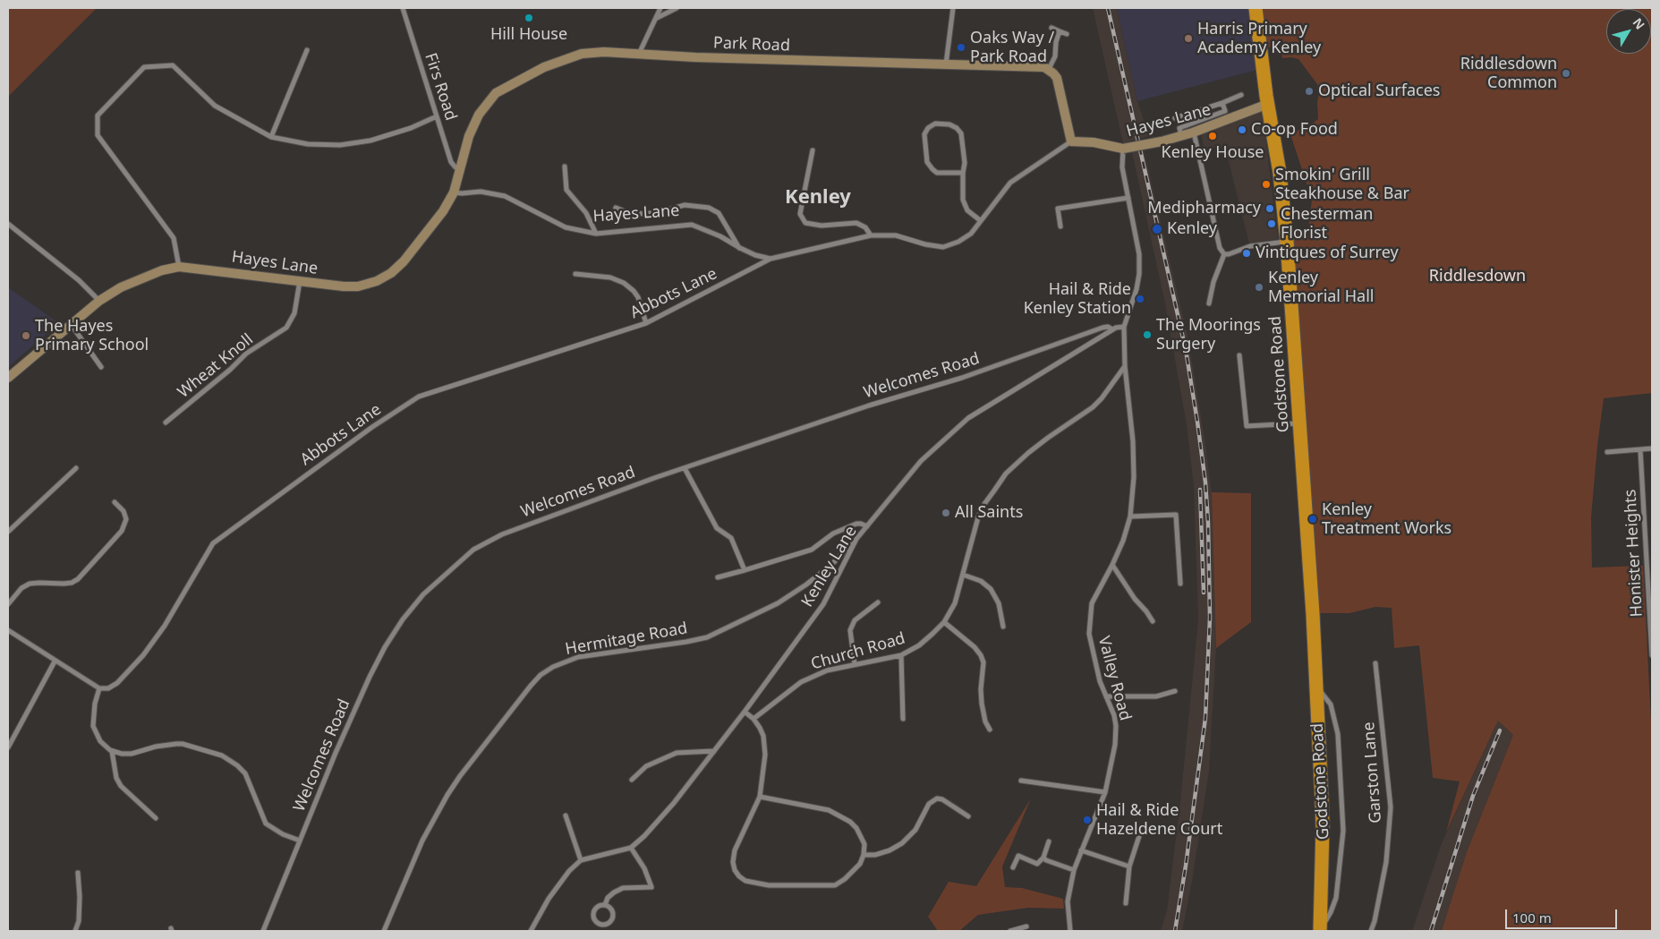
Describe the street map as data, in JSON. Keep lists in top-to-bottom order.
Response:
{
  "streets": {
    "highway": ["Godstone Road"],
    "street": [
      "Park Road",
      "Firs Road",
      "Hayes Lane",
      "Abbots Lane",
      "Wheat Knoll",
      "Welcomes Road",
      "Honister Heights",
      "Kenley Lane",
      "Hermitage Road",
      "Church Road",
      "Valley Road",
      "Garston Lane"
    ]
  },
  "crossings": [
    ["Park Road", "Firs Road"],
    ["Park Road", "Hayes Lane"],
    ["Hayes Lane", "Abbots Lane"],
    ["Hayes Lane", "Wheat Knoll"],
    ["Hayes Lane", "Godstone Road"],
    ["Welcomes Road", "Kenley Lane"],
    ["Kenley Lane", "Hermitage Road"],
    ["Kenley Lane", "Valley Road"],
    ["Church Road", "Valley Road"]
  ],
  "districts": ["Kenley"],
  "parks": ["Riddlesdown"],
  "places": [
    "Hill House",
    "Harris Primary Academy Kenley",
    "Oaks Way / Park Road",
    "Riddlesdown Common",
    "Optical Surfaces",
    "Co-op Food",
    "Kenley House",
    "Smokin' Grill Steakhouse & Bar",
    "Medipharmacy",
    "Chesterman Florist",
    "Kenley",
    "Vintiques of Surrey",
    "Kenley Memorial Hall",
    "Hail & Ride Kenley Station",
    "The Moorings Surgery",
    "The Hayes Primary School",
    "All Saints",
    "Kenley Treatment Works",
    "Hail & Ride Hazeldene Court"
  ],
  "scale_bar": "100 m",
  "north": "top right"
}
